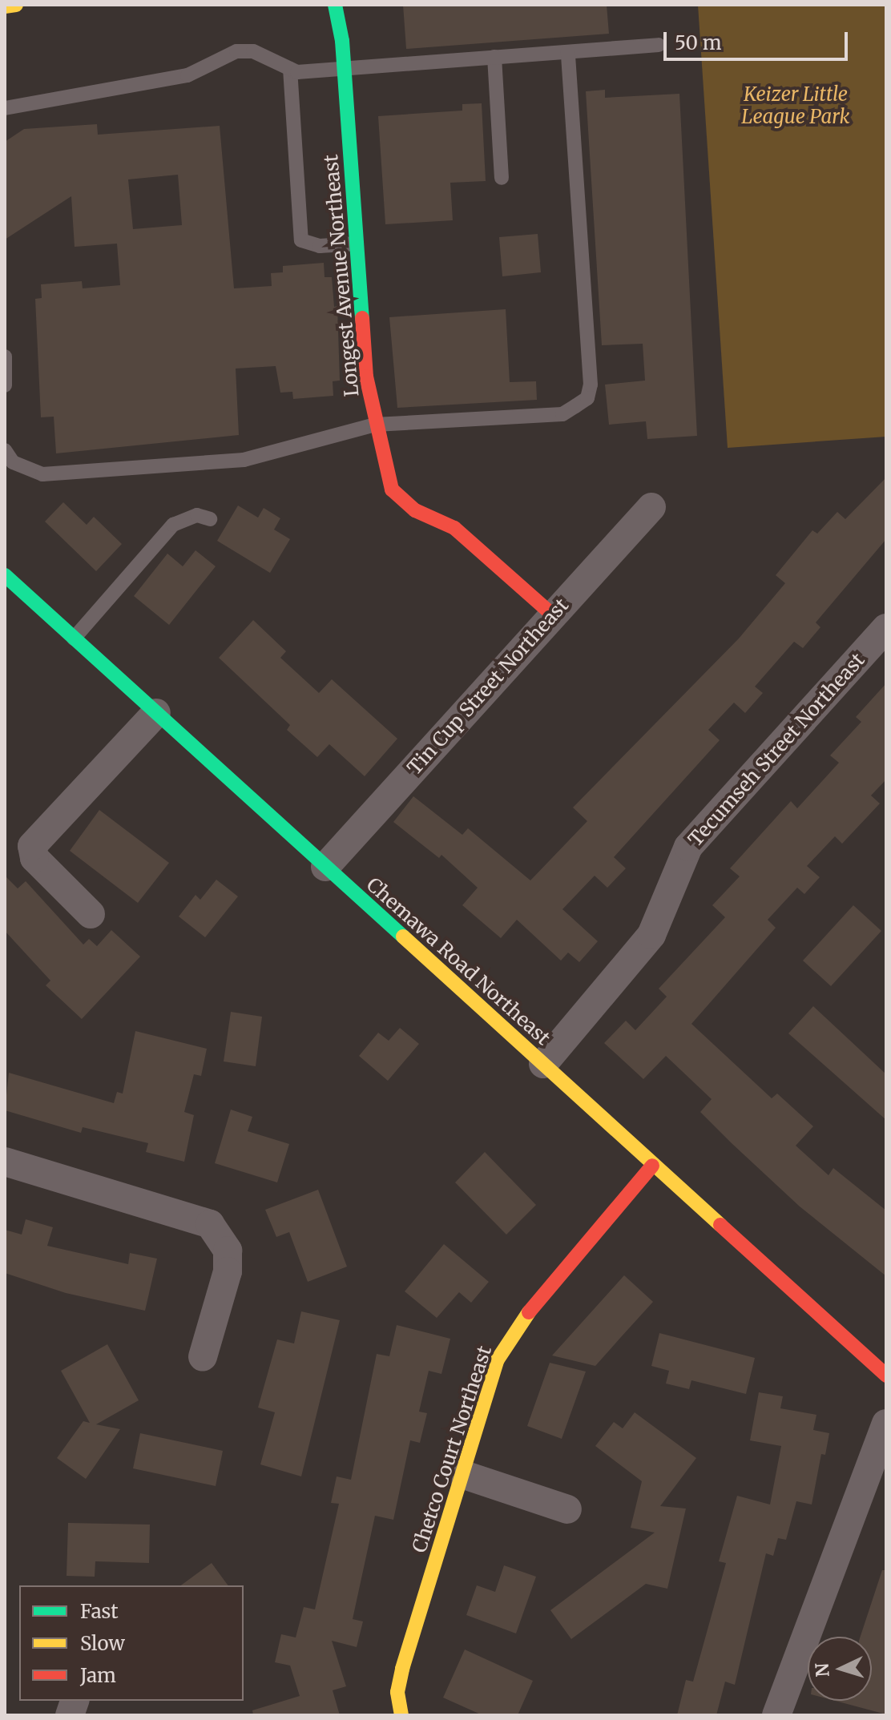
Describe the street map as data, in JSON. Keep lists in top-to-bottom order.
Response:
{
  "streets": {
    "street": [
      "Longest Avenue Northeast",
      "Tin Cup Street Northeast",
      "Tecumseh Street Northeast",
      "Chemawa Road Northeast",
      "Chetco Court Northeast"
    ]
  },
  "crossings": [
    ["Longest Avenue Northeast", "Tin Cup Street Northeast"],
    ["Tin Cup Street Northeast", "Chemawa Road Northeast"],
    ["Tecumseh Street Northeast", "Chemawa Road Northeast"],
    ["Chemawa Road Northeast", "Chetco Court Northeast"]
  ],
  "parks": ["Keizer Little League Park"],
  "legend": ["Fast", "Slow", "Jam"],
  "scale_bar": "50 m",
  "north": "left"
}
